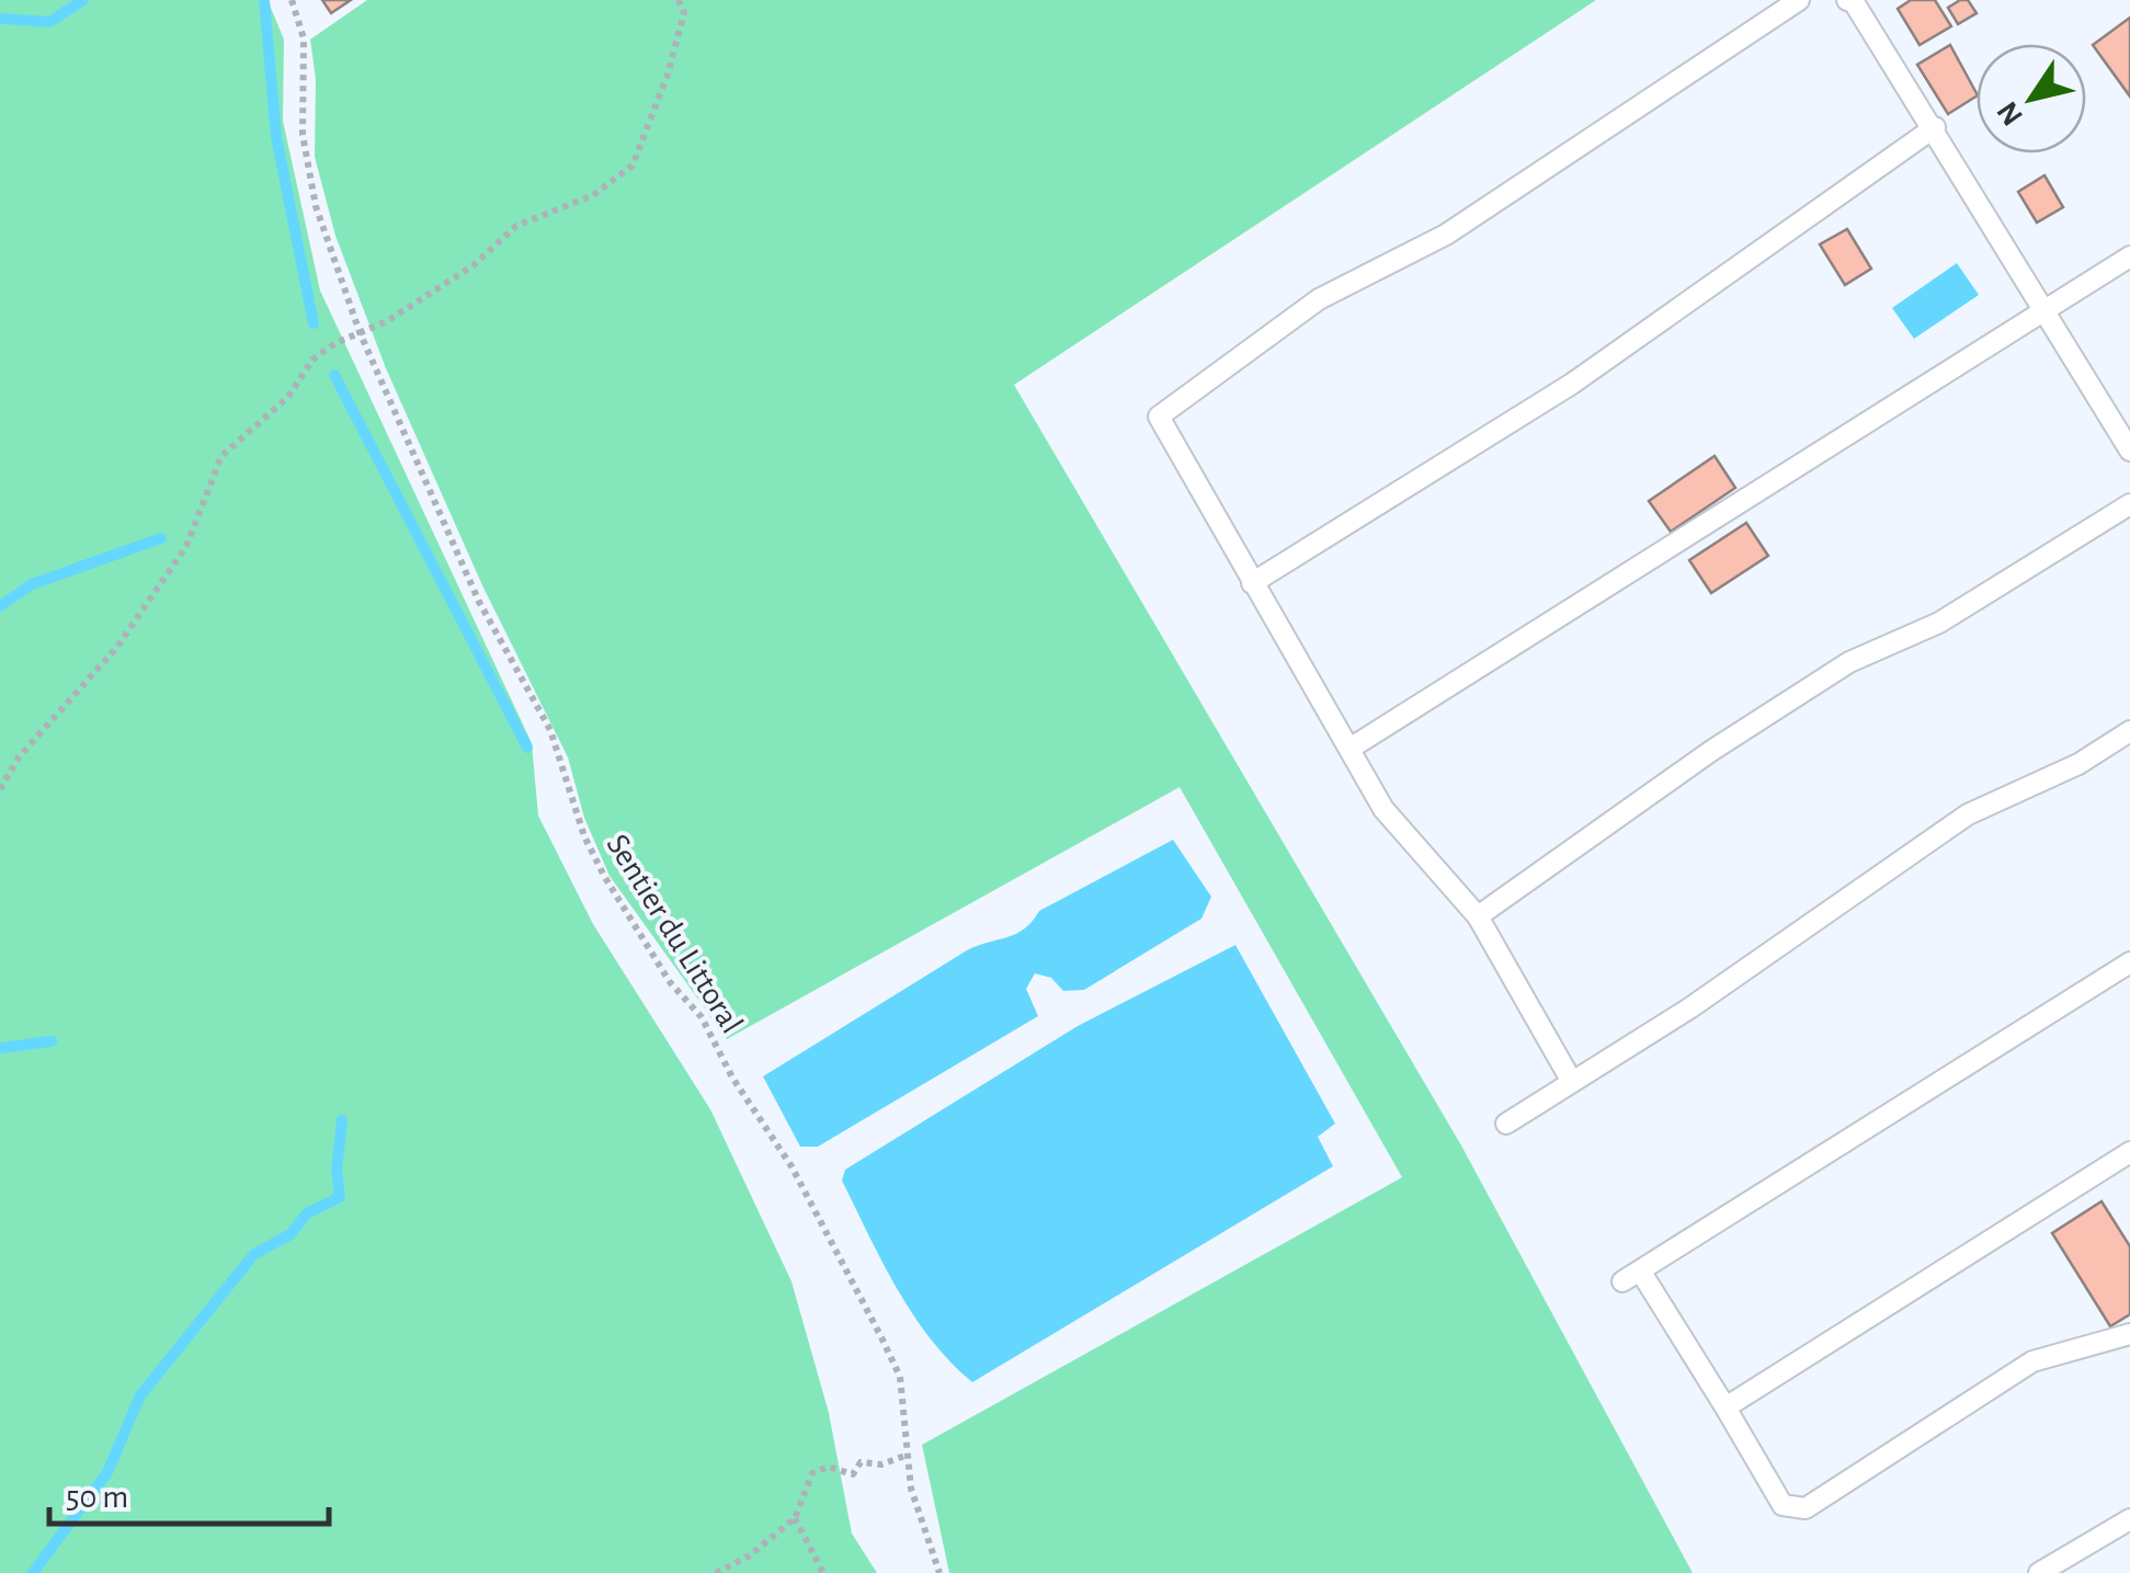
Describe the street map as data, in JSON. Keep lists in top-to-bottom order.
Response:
{
  "streets": {
    "path": ["Sentier du Littoral"]
  },
  "scale_bar": "50 m",
  "north": "bottom left"
}
